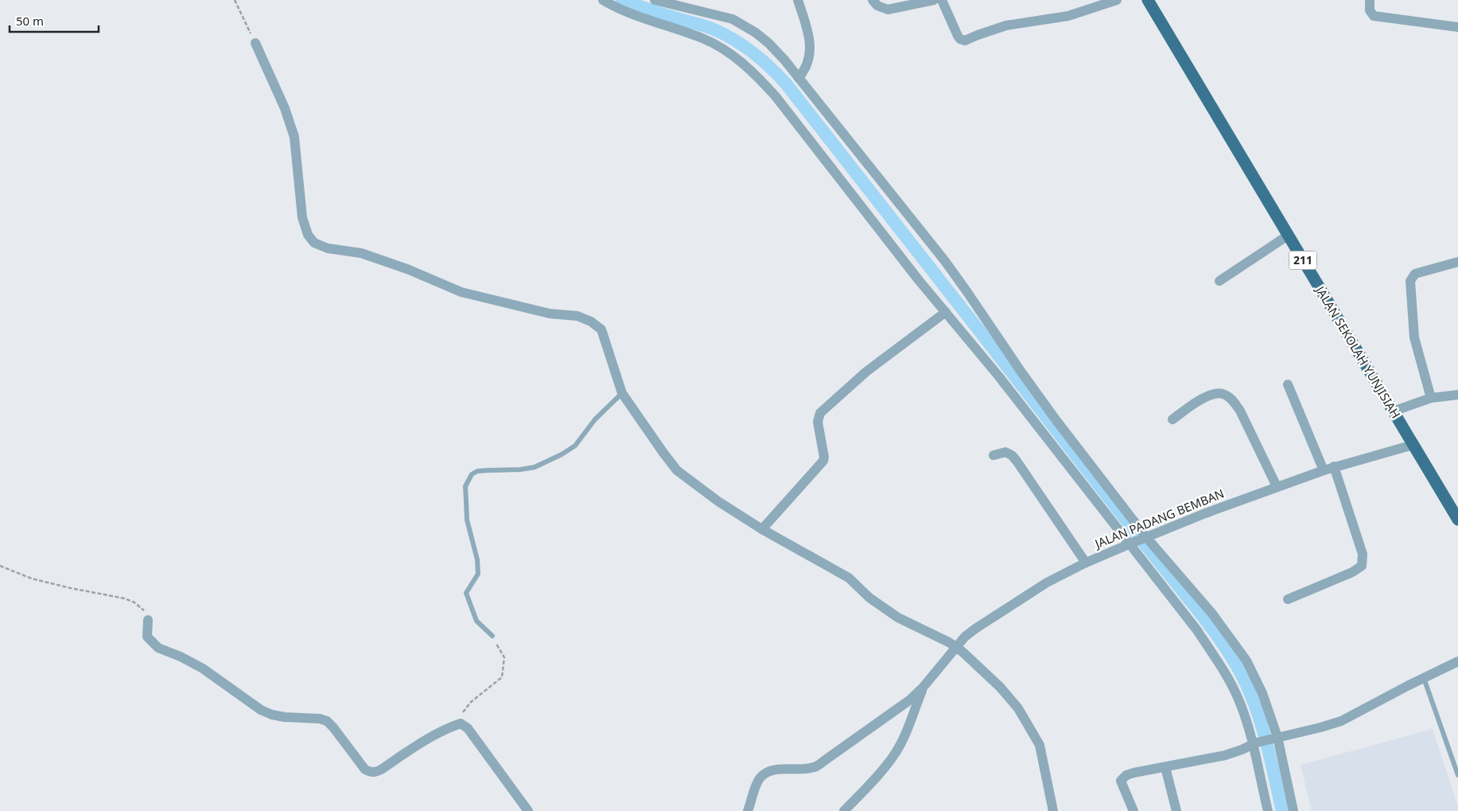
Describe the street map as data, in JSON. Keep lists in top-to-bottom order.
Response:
{
  "streets": {
    "main road": ["211", "JALAN SEKOLAH YUNJISIAH"],
    "street": ["JALAN PADANG BEMBAN"]
  },
  "crossings": [
    ["JALAN SEKOLAH YUNJISIAH", "JALAN PADANG BEMBAN"]
  ],
  "scale_bar": "50 m"
}
